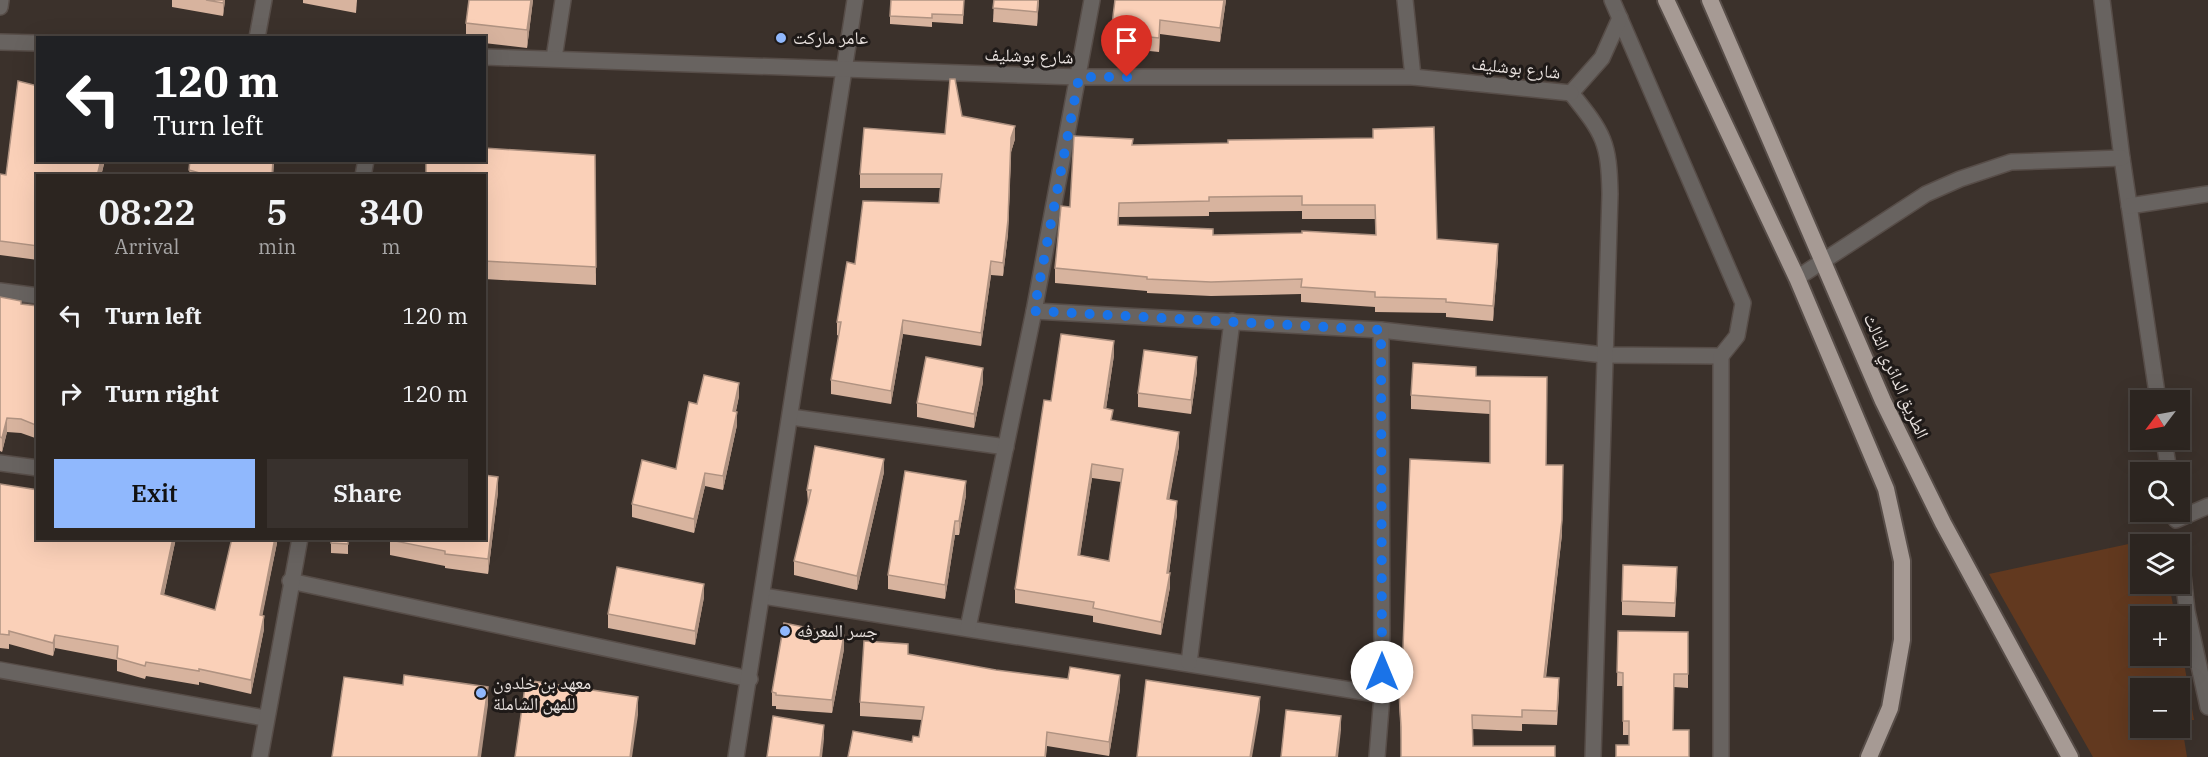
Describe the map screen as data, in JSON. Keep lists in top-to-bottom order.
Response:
{
  "streets": {
    "highway": ["الطريق الدائري الثالث"],
    "street": ["شارع بوشليف"]
  },
  "places": ["عامر ماركت", "جسر المعرفه", "معهد بن خلدون للمهن الشاملة"],
  "north": "bottom left",
  "page": {
    "turn": ["120 m", "Turn left"],
    "eta": [
      "08:22",
      "Arrival",
      "5",
      "min",
      "340",
      "m"
    ],
    "list": [
      {
        "name": "Turn left",
        "value": "120 m"
      },
      {
        "name": "Turn right",
        "value": "120 m"
      }
    ],
    "map_buttons": ["+", "−"],
    "buttons": ["Exit", "Share"]
  }
}
